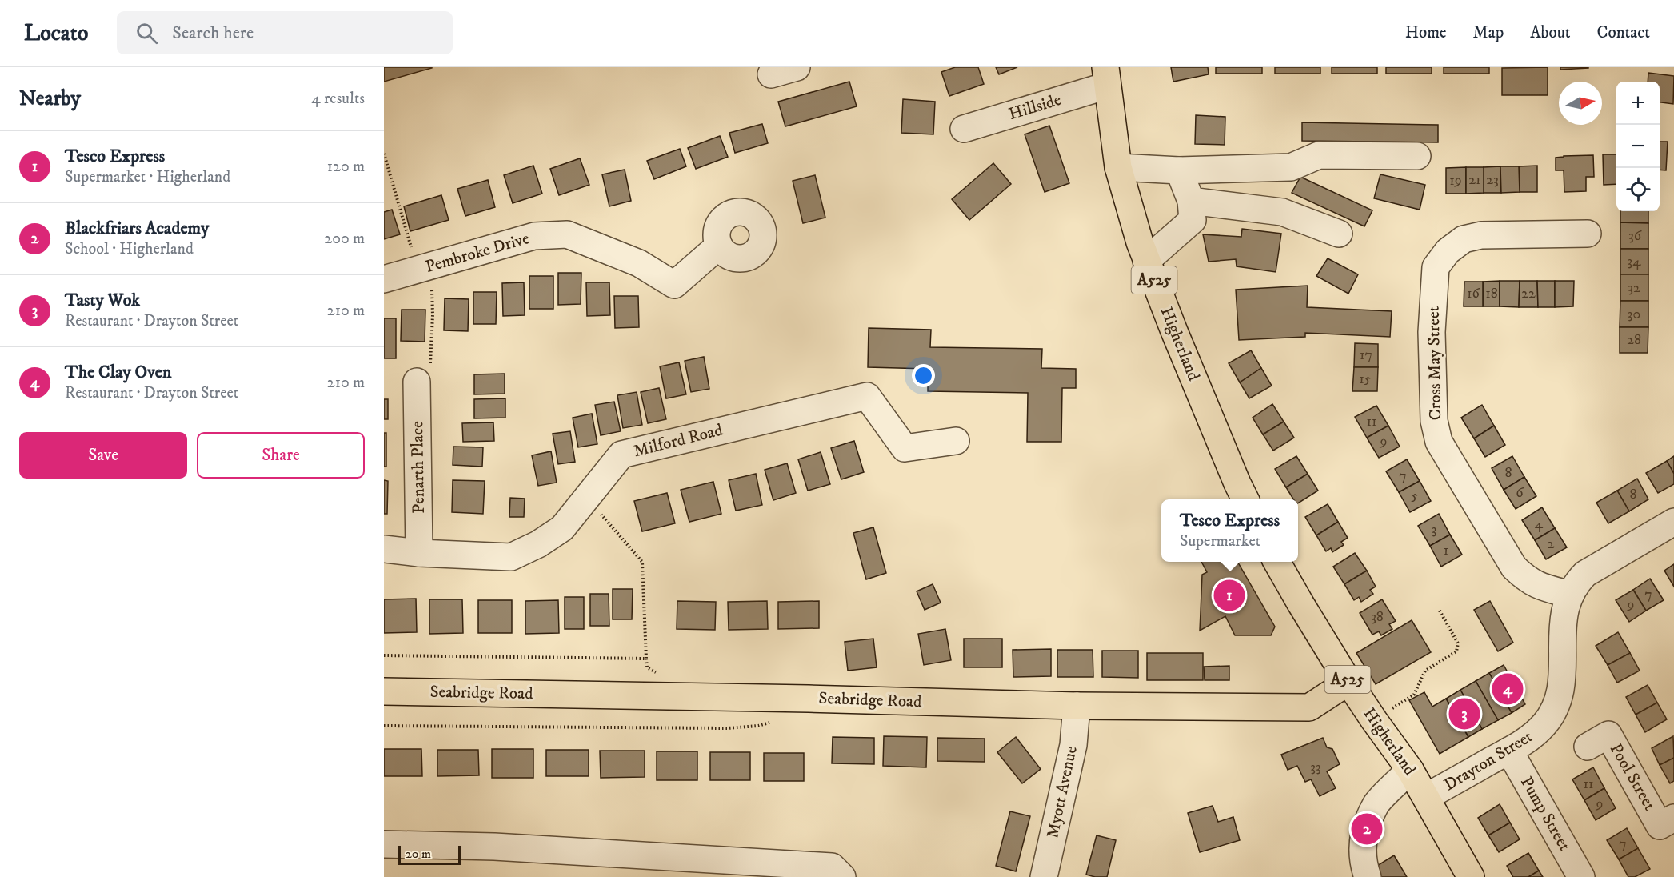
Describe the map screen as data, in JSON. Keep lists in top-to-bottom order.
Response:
{
  "streets": {
    "main road": ["A525", "Higherland", "Seabridge Road"],
    "street": [
      "Hillside",
      "Pembroke Drive",
      "Cross May Street",
      "Milford Road",
      "Penarth Place",
      "Drayton Street",
      "Pool Street",
      "Myott Avenue",
      "Pump Street"
    ]
  },
  "crossings": [
    ["Hillside", "Higherland"],
    ["Higherland", "Seabridge Road"],
    ["Higherland", "Drayton Street"],
    ["Cross May Street", "Drayton Street"],
    ["Milford Road", "Penarth Place"],
    ["Seabridge Road", "Myott Avenue"],
    ["Drayton Street", "Pump Street"]
  ],
  "house_numbers": [
    "21",
    "23",
    "19",
    "36",
    "34",
    "32",
    "16",
    "18",
    "22",
    "30",
    "28",
    "17",
    "15",
    "11",
    "9",
    "8",
    "7",
    "6",
    "8",
    "5",
    "4",
    "3",
    "2",
    "1",
    "7",
    "9",
    "38",
    "33",
    "11",
    "9",
    "7"
  ],
  "scale_bar": "20 m",
  "north": "right",
  "page": {
    "header": "Locato",
    "search": "Search here",
    "nav": [
      "Home",
      "Map",
      "About",
      "Contact"
    ],
    "heading": ["Nearby", "4 results"],
    "map_buttons": ["+", "−"],
    "list": [
      {
        "mark": "1",
        "name": "Tesco Express",
        "note": "Supermarket · Higherland",
        "value": "120 m"
      },
      {
        "mark": "2",
        "name": "Blackfriars Academy",
        "note": "School · Higherland",
        "value": "200 m"
      },
      {
        "mark": "3",
        "name": "Tasty Wok",
        "note": "Restaurant · Drayton Street",
        "value": "210 m"
      },
      {
        "mark": "4",
        "name": "The Clay Oven",
        "note": "Restaurant · Drayton Street",
        "value": "210 m"
      }
    ],
    "buttons": ["Save", "Share"],
    "popup": ["Tesco Express", "Supermarket"],
    "pins": [
      "1",
      "4",
      "3",
      "2"
    ],
    "scale": "20 m"
  }
}
